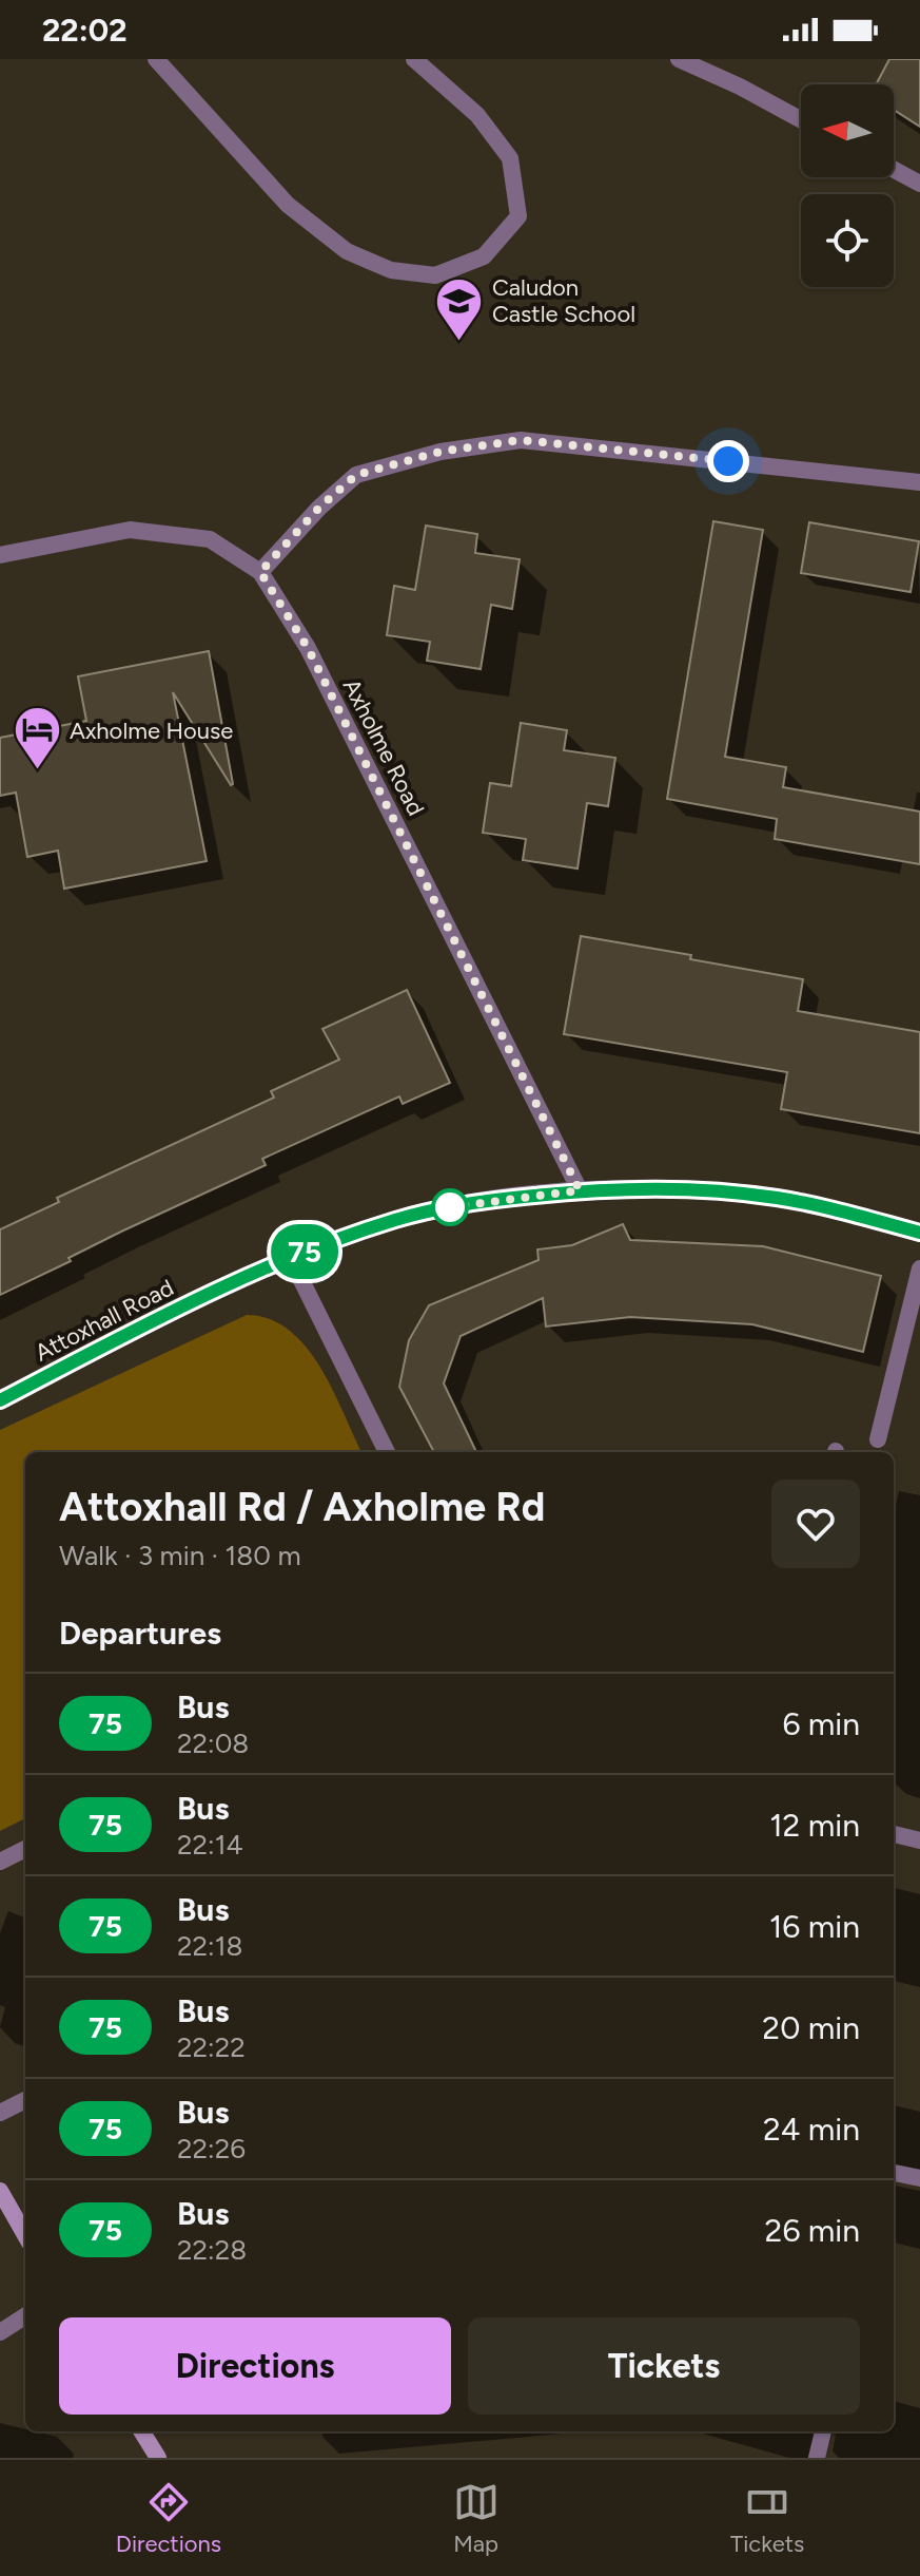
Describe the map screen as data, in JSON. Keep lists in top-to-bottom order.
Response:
{
  "streets": {
    "street": ["Axholme Road", "Attoxhall Road"]
  },
  "crossings": [
    ["Axholme Road", "Attoxhall Road"]
  ],
  "places": {
    "school or university": ["Caludon Castle School"],
    "hotel": ["Axholme House"]
  },
  "lines": ["bus line 75"],
  "north": "left",
  "page": {
    "status": "22:02",
    "on_map": "75",
    "heading": [
      ["Attoxhall Rd / Axholme Rd", "Walk · 3 min · 180 m"],
      "Departures"
    ],
    "list": [
      {
        "mark": "75",
        "name": "Bus",
        "note": "22:08",
        "value": "6 min"
      },
      {
        "mark": "75",
        "name": "Bus",
        "note": "22:14",
        "value": "12 min"
      },
      {
        "mark": "75",
        "name": "Bus",
        "note": "22:18",
        "value": "16 min"
      },
      {
        "mark": "75",
        "name": "Bus",
        "note": "22:22",
        "value": "20 min"
      },
      {
        "mark": "75",
        "name": "Bus",
        "note": "22:26",
        "value": "24 min"
      },
      {
        "mark": "75",
        "name": "Bus",
        "note": "22:28",
        "value": "26 min"
      }
    ],
    "buttons": ["Directions", "Tickets"],
    "tabs": ["Directions", "Map", "Tickets"]
  }
}
